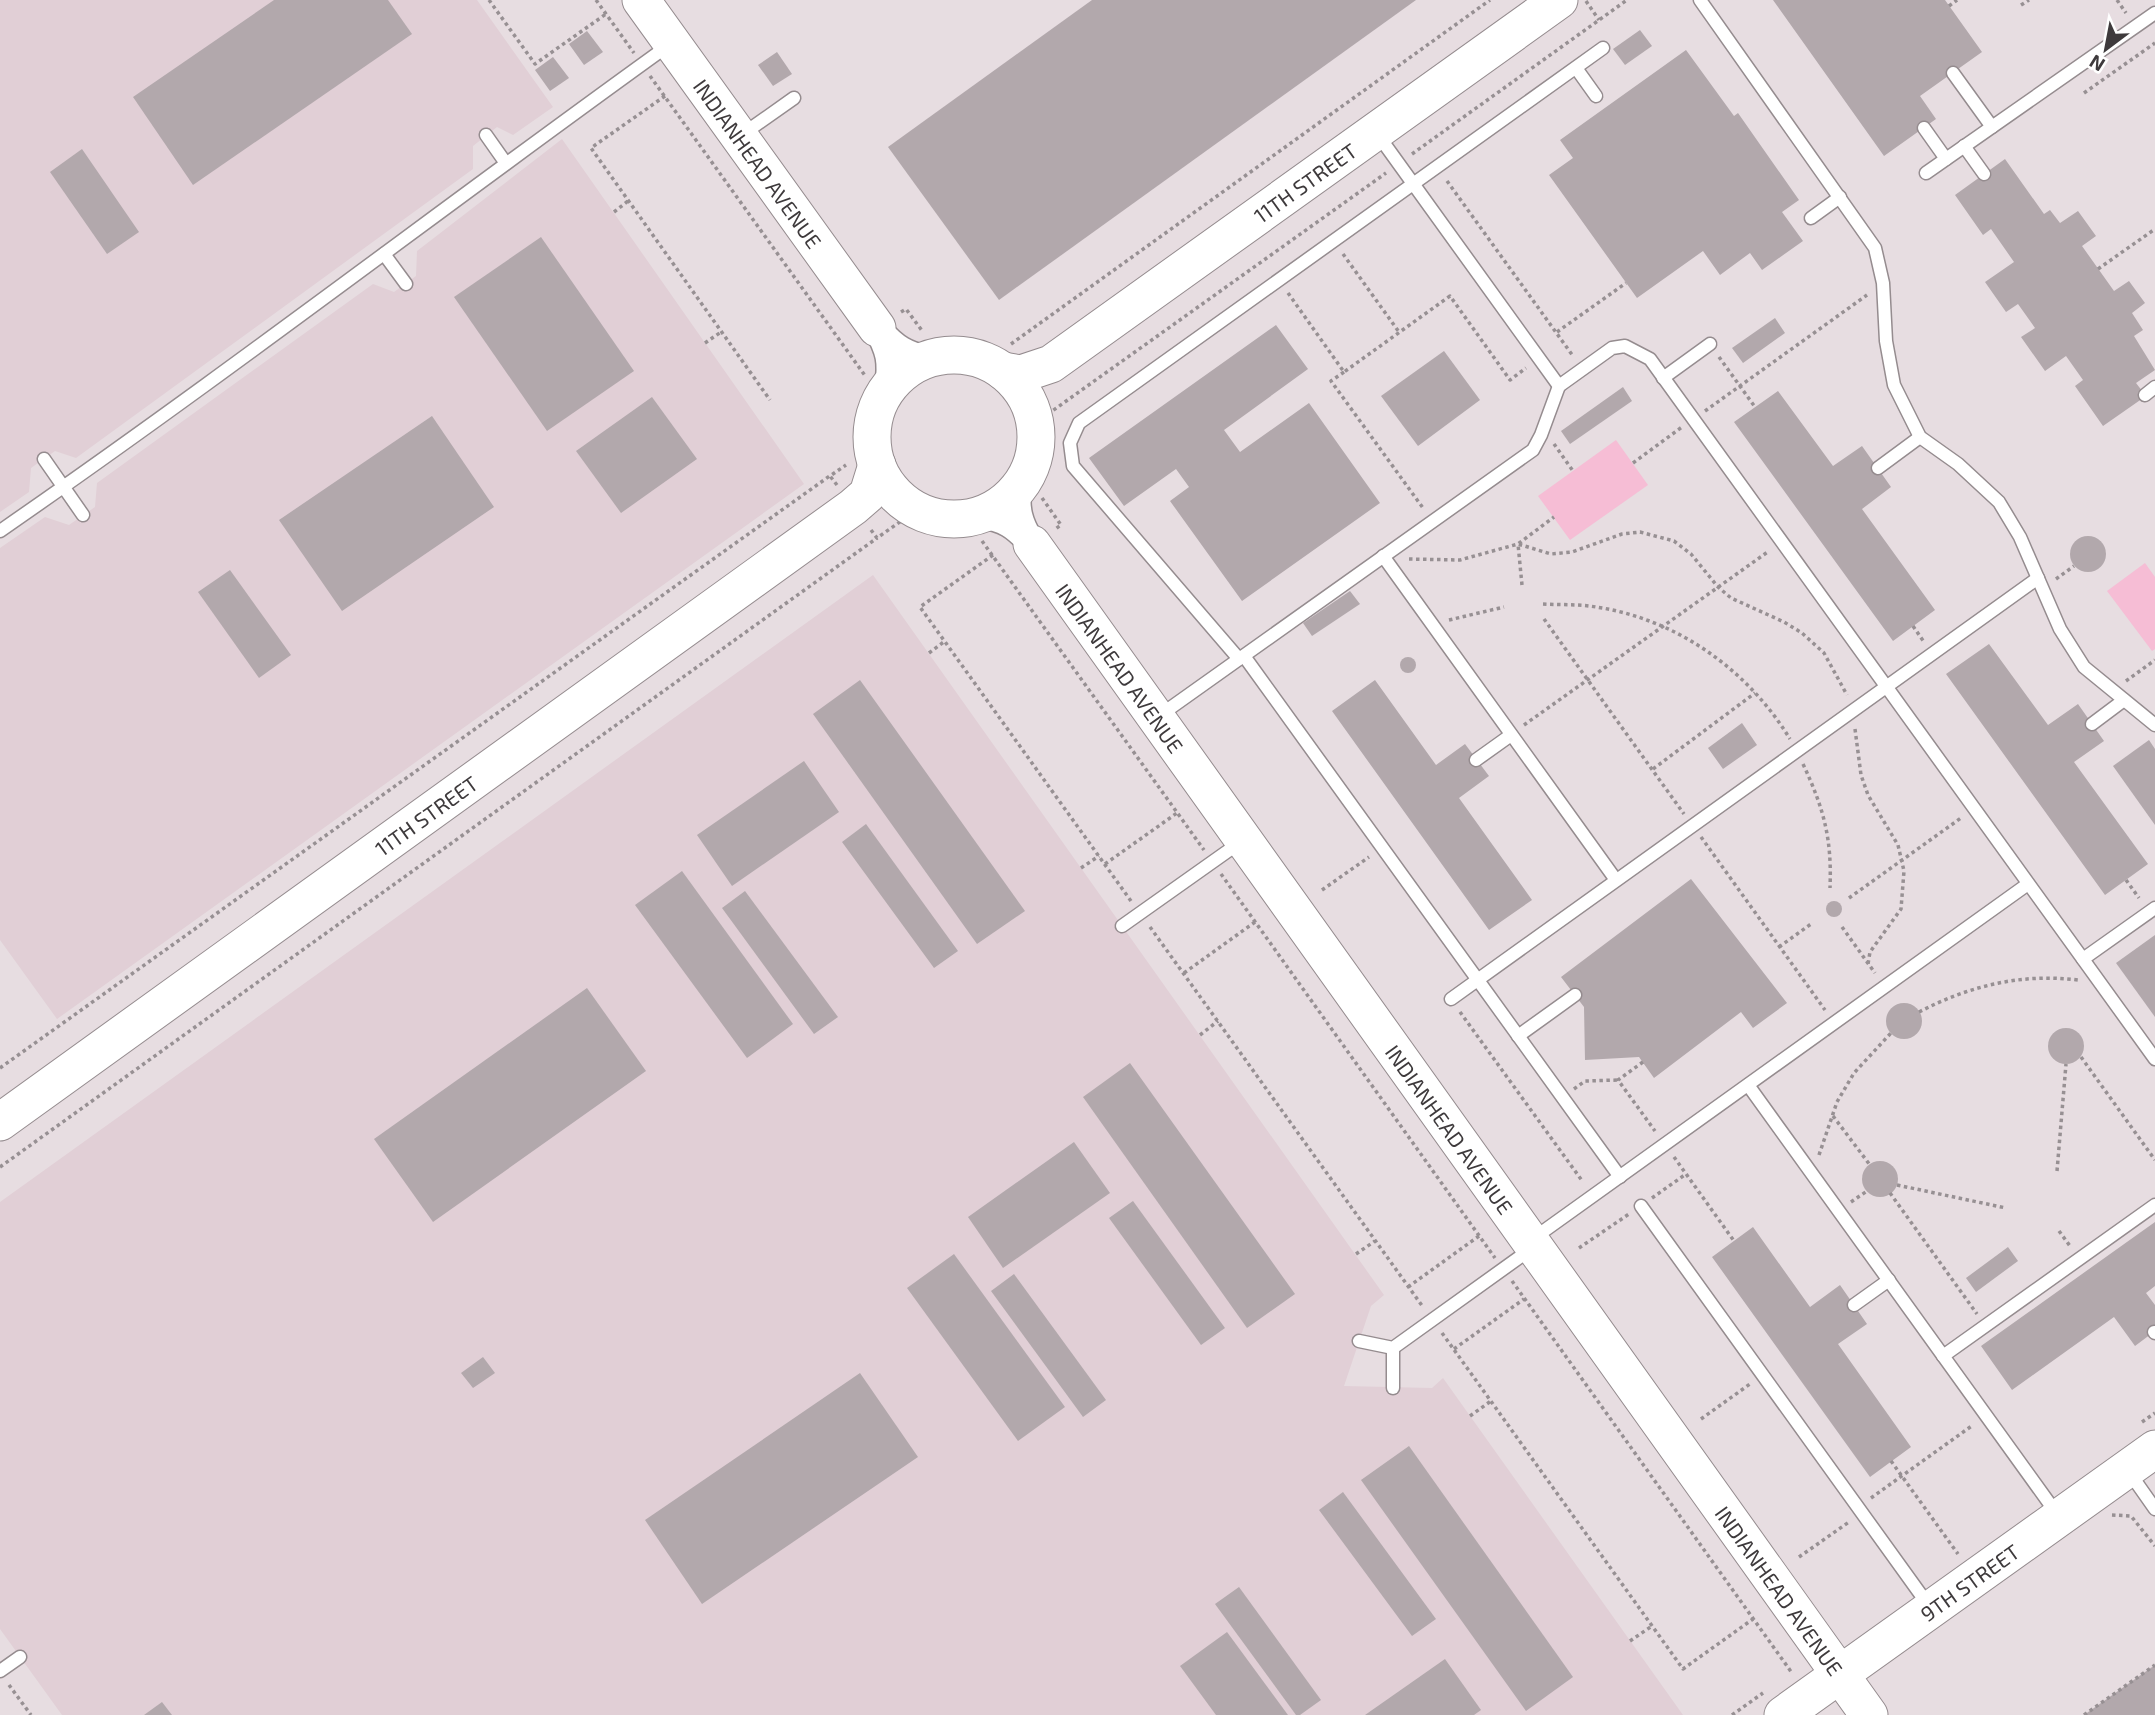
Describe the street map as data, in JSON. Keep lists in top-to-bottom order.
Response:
{
  "streets": {
    "main road": ["INDIANHEAD AVENUE", "11TH STREET", "9TH STREET"]
  },
  "crossings": [
    ["INDIANHEAD AVENUE", "9TH STREET"]
  ],
  "north": "bottom left"
}
